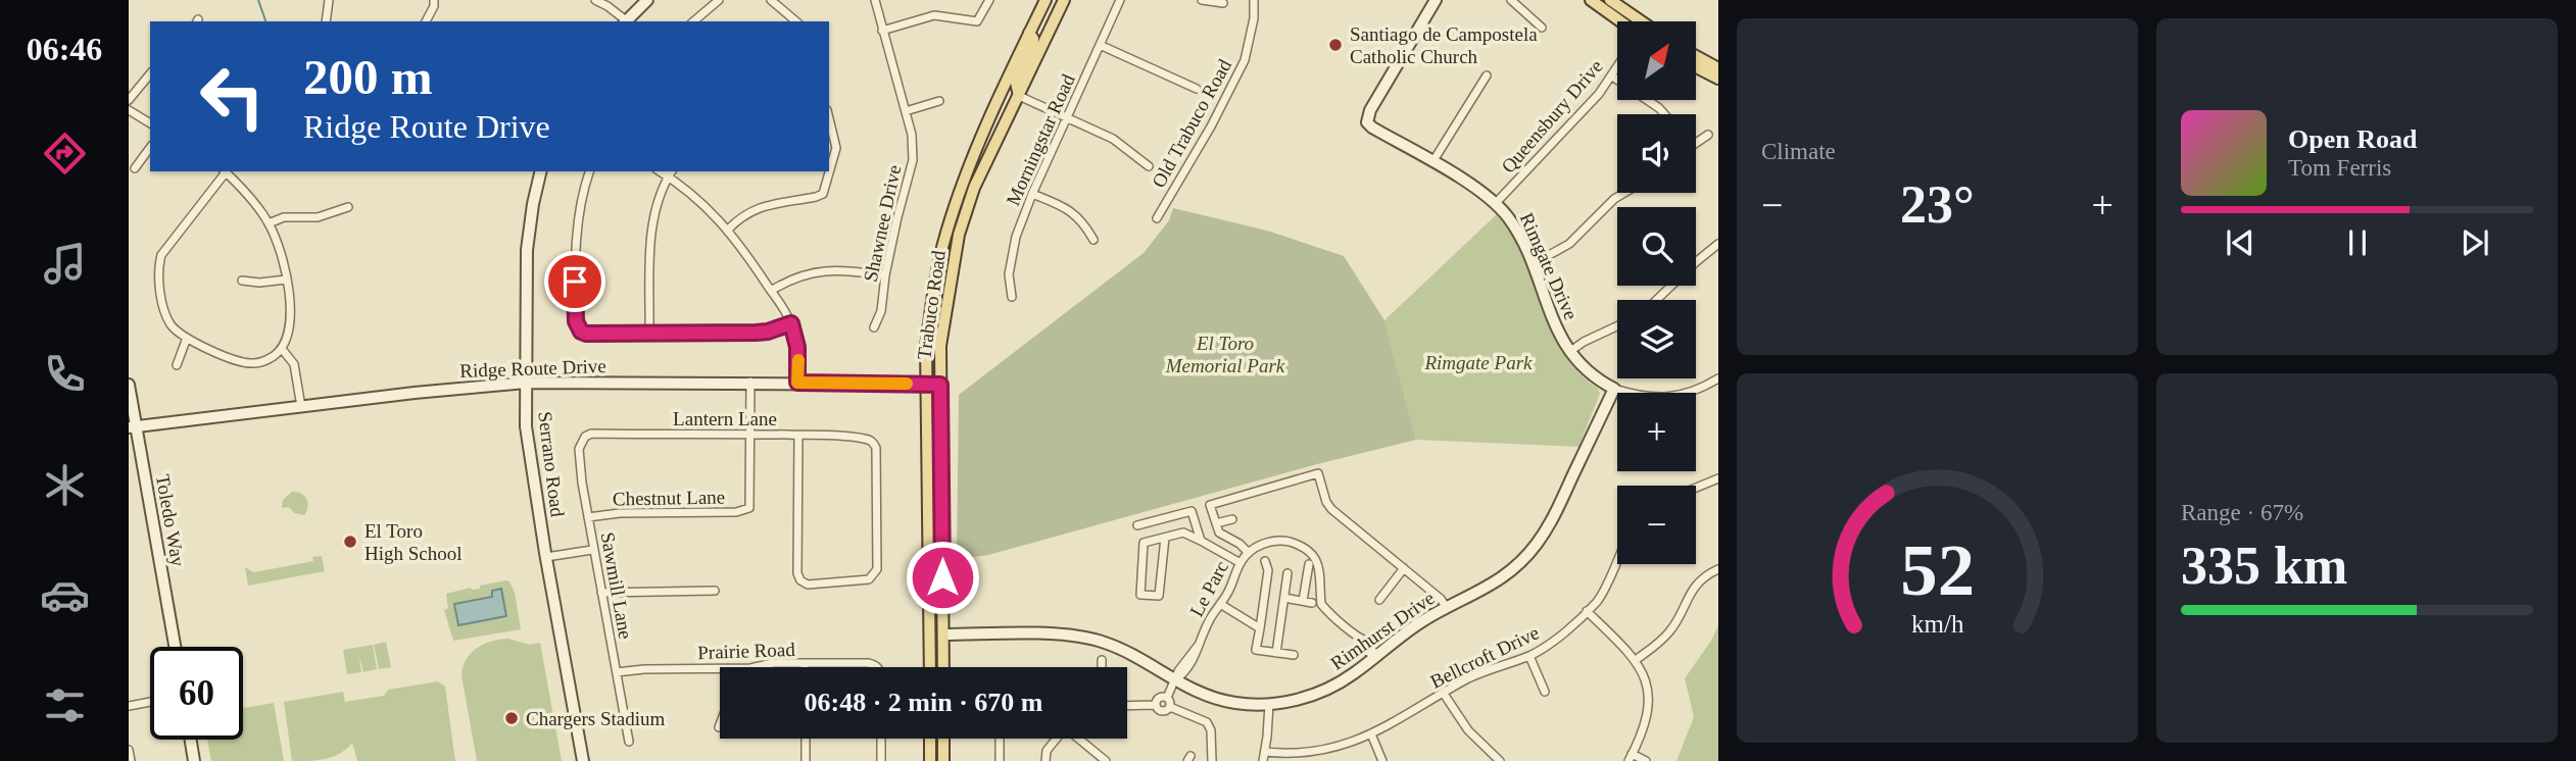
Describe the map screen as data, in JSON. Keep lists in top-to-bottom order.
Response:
{
  "streets": {
    "main road": ["Trabuco Road"],
    "street": [
      "Queensbury Drive",
      "Old Trabuco Road",
      "Morningstar Road",
      "Shawnee Drive",
      "Rimgate Drive",
      "Ridge Route Drive",
      "Lantern Lane",
      "Serrano Road",
      "Chestnut Lane",
      "Toledo Way",
      "Sawmill Lane",
      "Le Parc",
      "Rimhurst Drive",
      "Prairie Road",
      "Bellcroft Drive"
    ]
  },
  "crossings": [
    ["Queensbury Drive", "Rimgate Drive"],
    ["Rimgate Drive", "Rimhurst Drive"],
    ["Trabuco Road", "Ridge Route Drive"],
    ["Trabuco Road", "Rimhurst Drive"],
    ["Ridge Route Drive", "Serrano Road"],
    ["Ridge Route Drive", "Toledo Way"],
    ["Lantern Lane", "Chestnut Lane"],
    ["Lantern Lane", "Sawmill Lane"],
    ["Chestnut Lane", "Sawmill Lane"],
    ["Sawmill Lane", "Prairie Road"],
    ["Le Parc", "Rimhurst Drive"]
  ],
  "parks": ["El Toro Memorial Park", "Rimgate Park"],
  "places": ["Santiago de Campostela Catholic Church", "El Toro High School", "Chargers Stadium"],
  "north": "top right",
  "page": {
    "tabs": "06:46",
    "tile": [
      "Climate",
      ["Range · 67%", "335 km"]
    ],
    "map_buttons": ["+", "−"],
    "turn": ["200 m", "Ridge Route Drive"],
    "song": ["Open Road", "Tom Ferris"],
    "heat": ["−", "23°", "+"],
    "limit": "60",
    "trip": "06:48 · 2 min · 670 m",
    "gauge": ["52", "km/h"]
  }
}
